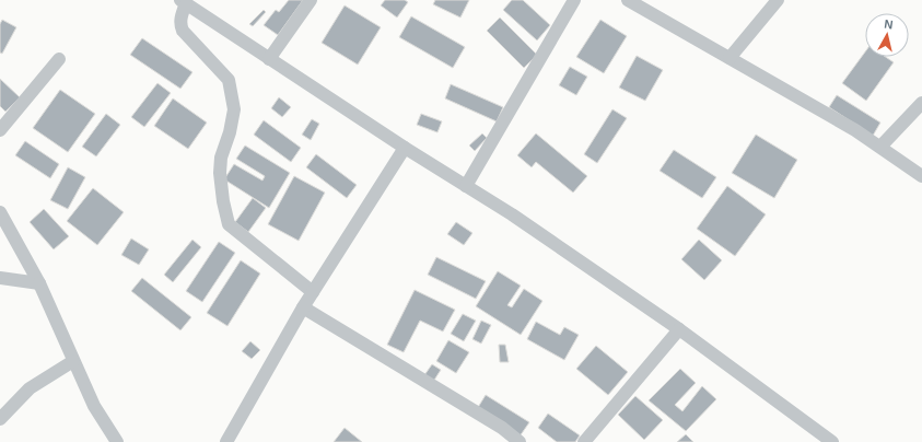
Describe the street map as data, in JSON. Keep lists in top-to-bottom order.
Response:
{
  "north": "top"
}
